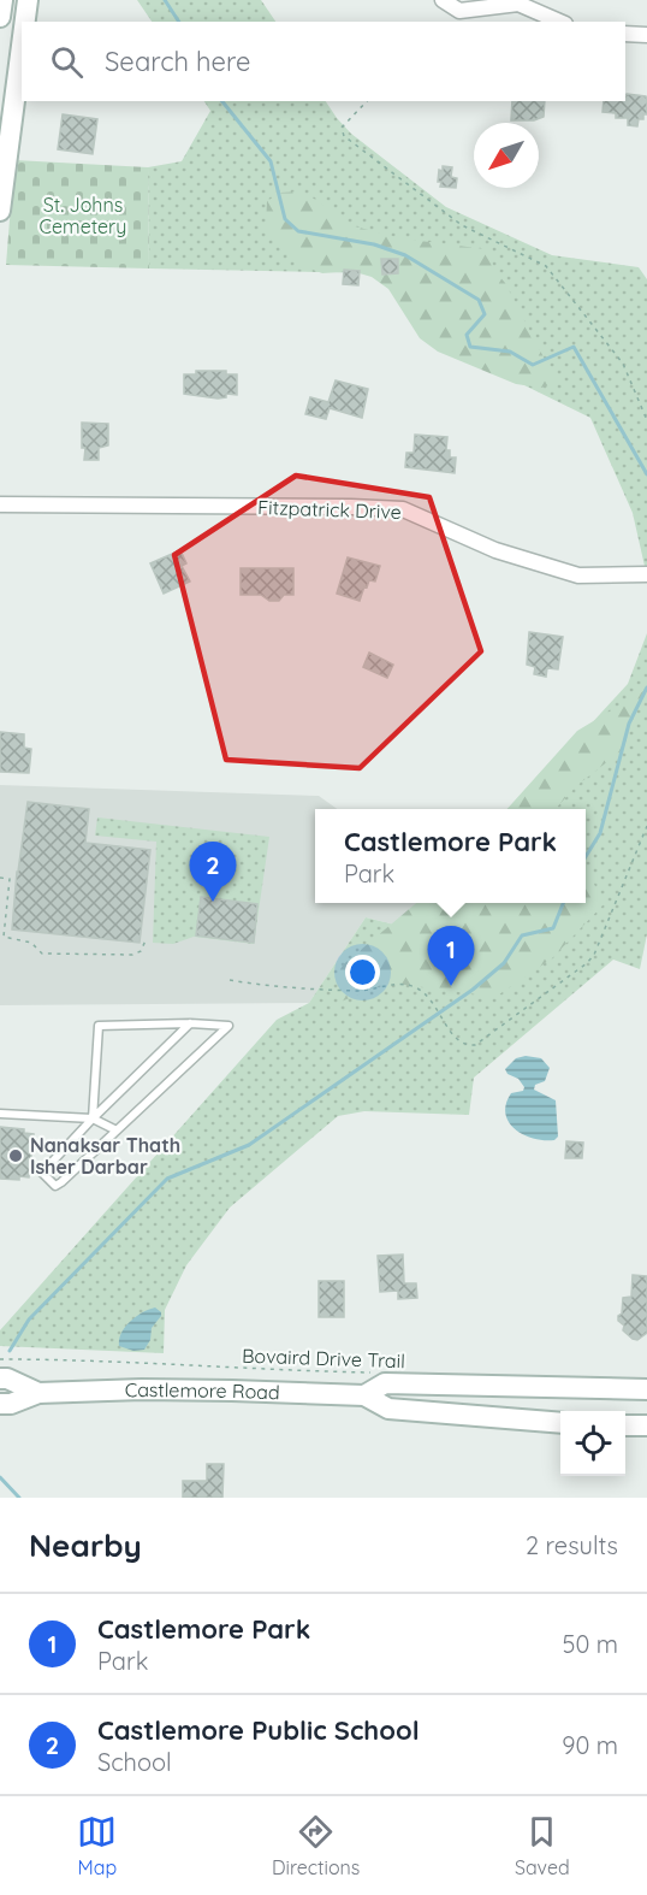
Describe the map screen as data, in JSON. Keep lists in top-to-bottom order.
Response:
{
  "streets": {
    "main road": ["Castlemore Road"],
    "street": ["Fitzpatrick Drive"],
    "path": ["Bovaird Drive Trail"]
  },
  "parks": ["St. Johns Cemetery"],
  "places": ["Nanaksar Thath Isher Darbar"],
  "north": "bottom left",
  "page": {
    "search": "Search here",
    "popup": ["Castlemore Park", "Park"],
    "pins": ["2", "1"],
    "heading": ["Nearby", "2 results"],
    "list": [
      {
        "mark": "1",
        "name": "Castlemore Park",
        "note": "Park",
        "value": "50 m"
      },
      {
        "mark": "2",
        "name": "Castlemore Public School",
        "note": "School",
        "value": "90 m"
      }
    ],
    "nav": ["Map", "Directions", "Saved"]
  }
}
